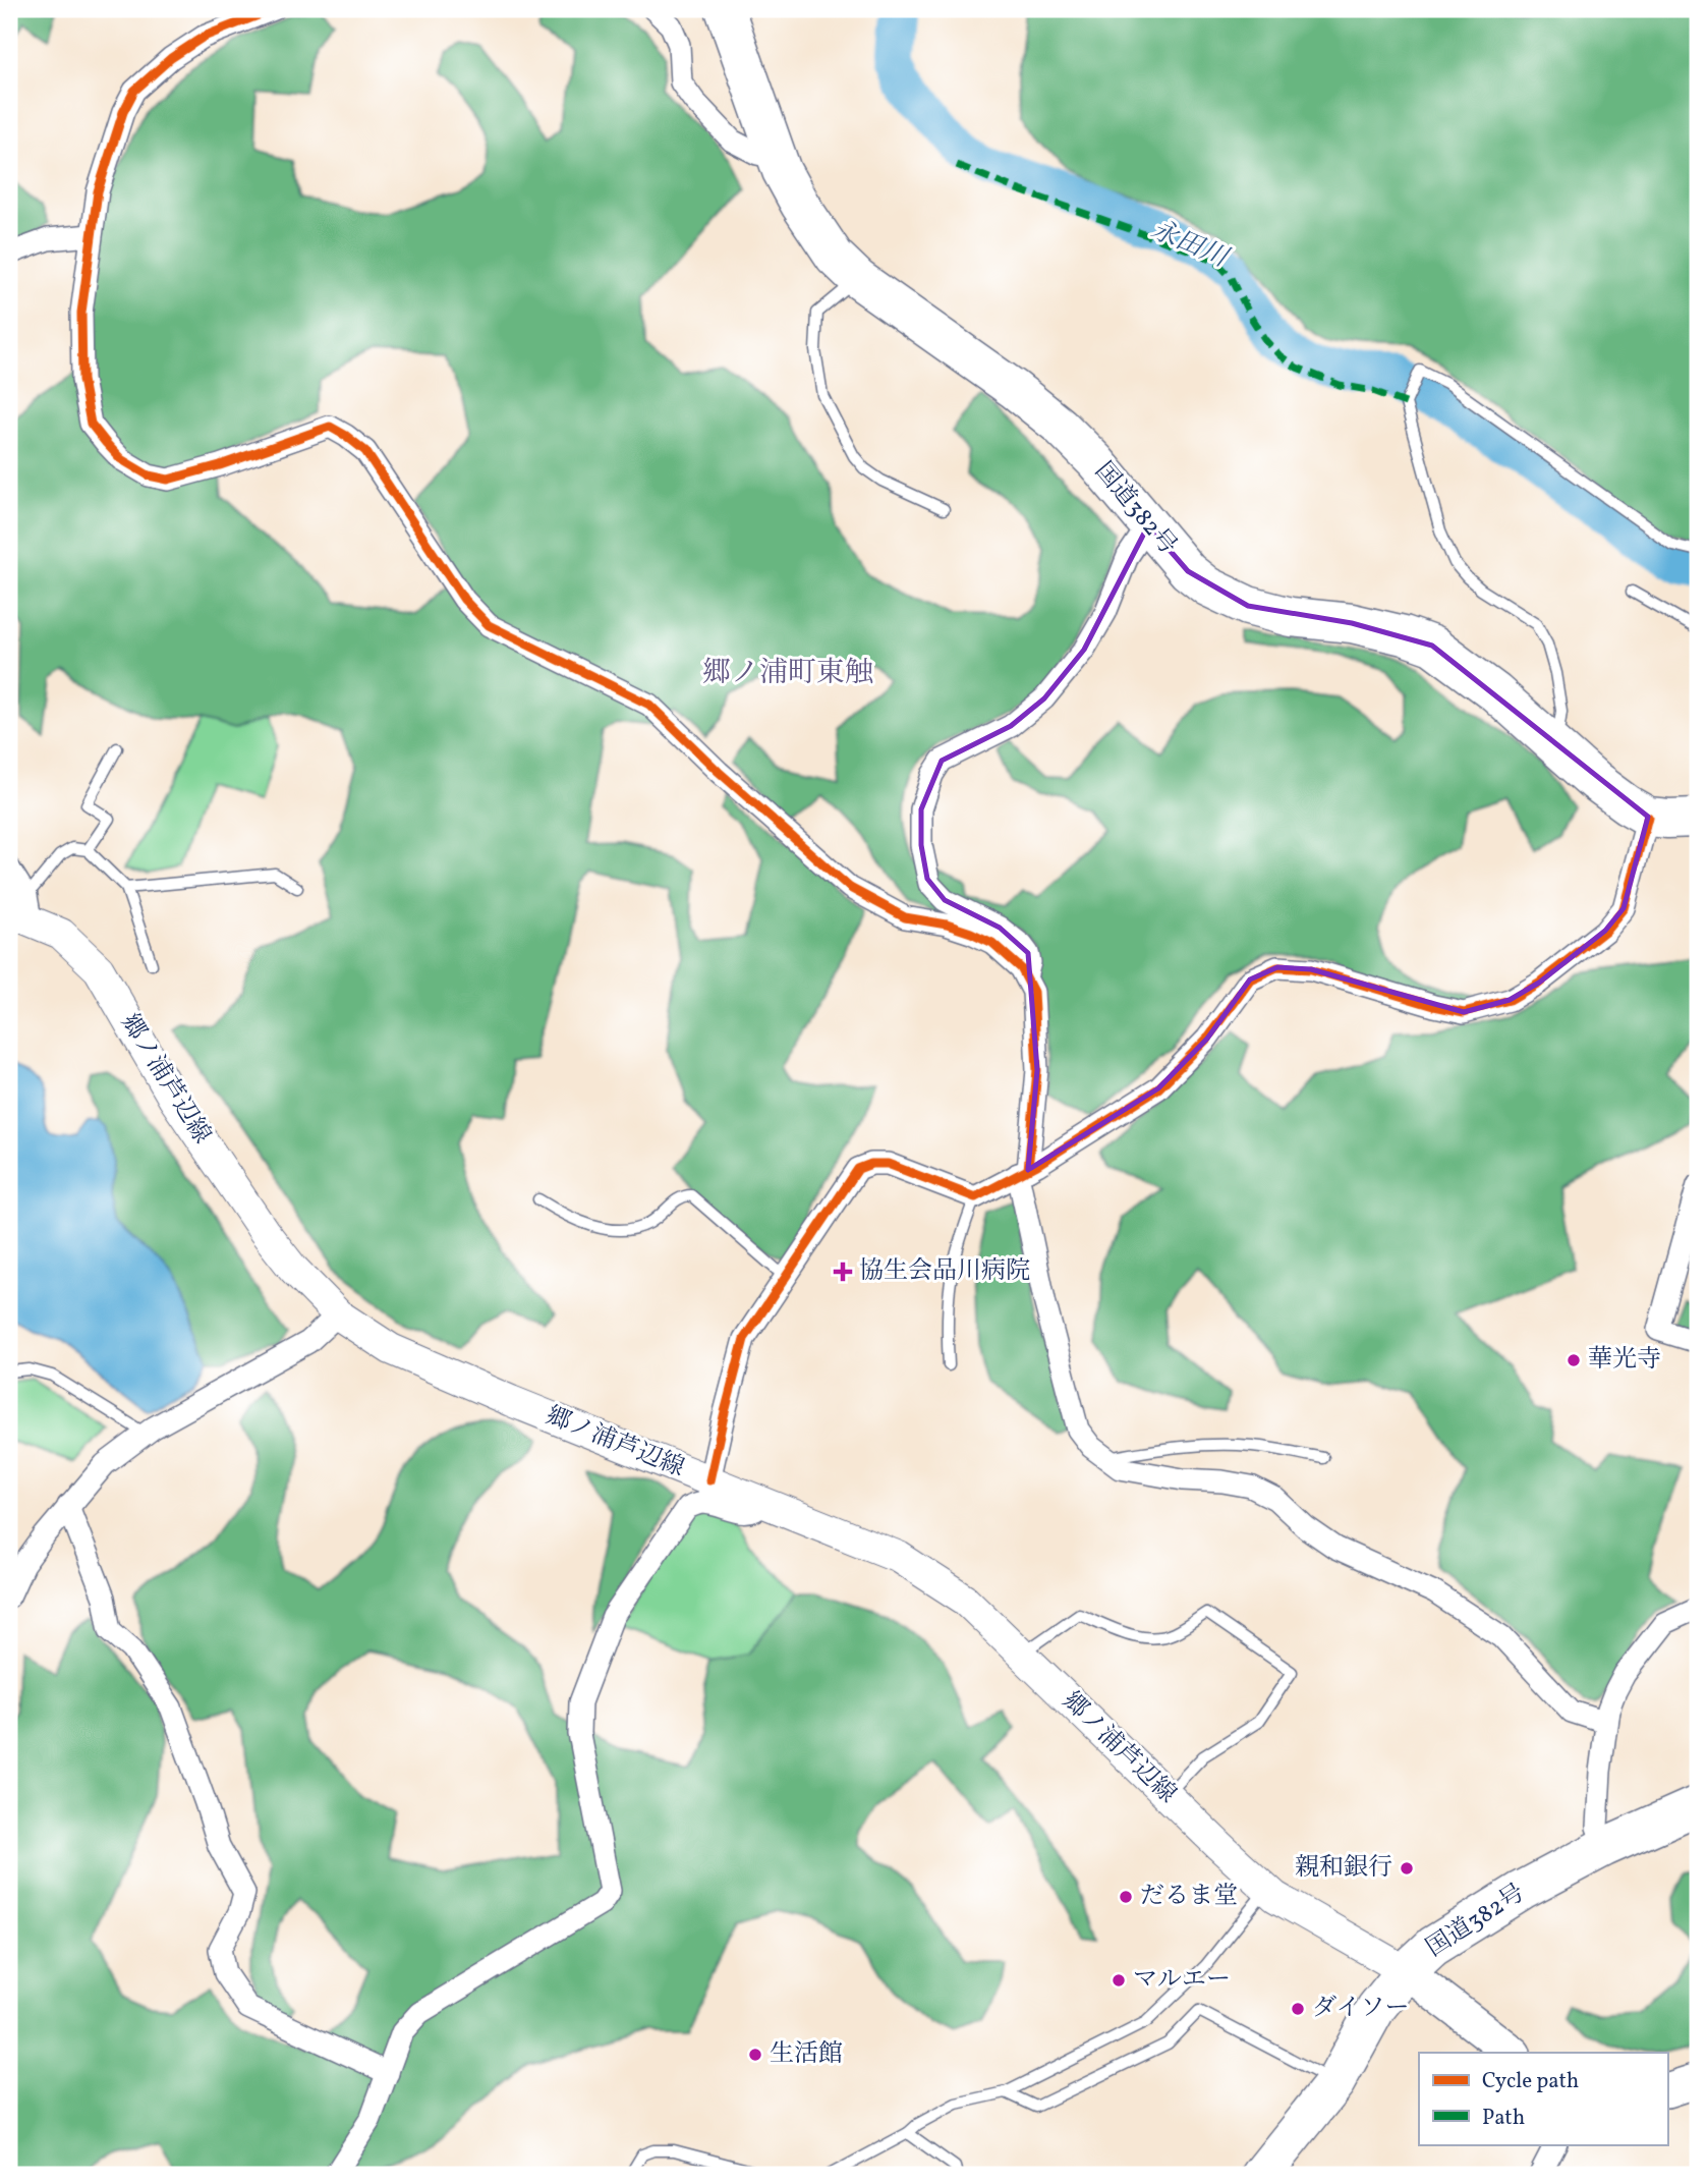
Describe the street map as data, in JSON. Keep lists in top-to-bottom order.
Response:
{
  "streets": {
    "highway": ["国道382号"],
    "main road": ["郷ノ浦芦辺線"]
  },
  "crossings": [
    ["国道382号", "郷ノ浦芦辺線"]
  ],
  "districts": ["郷ノ浦町東触"],
  "water": ["永田川"],
  "places": {
    "health": ["協生会品川病院"],
    "other": [
      "華光寺",
      "親和銀行",
      "だるま堂",
      "マルエー",
      "ダイソー",
      "生活館"
    ]
  },
  "legend": ["Cycle path", "Path"]
}
